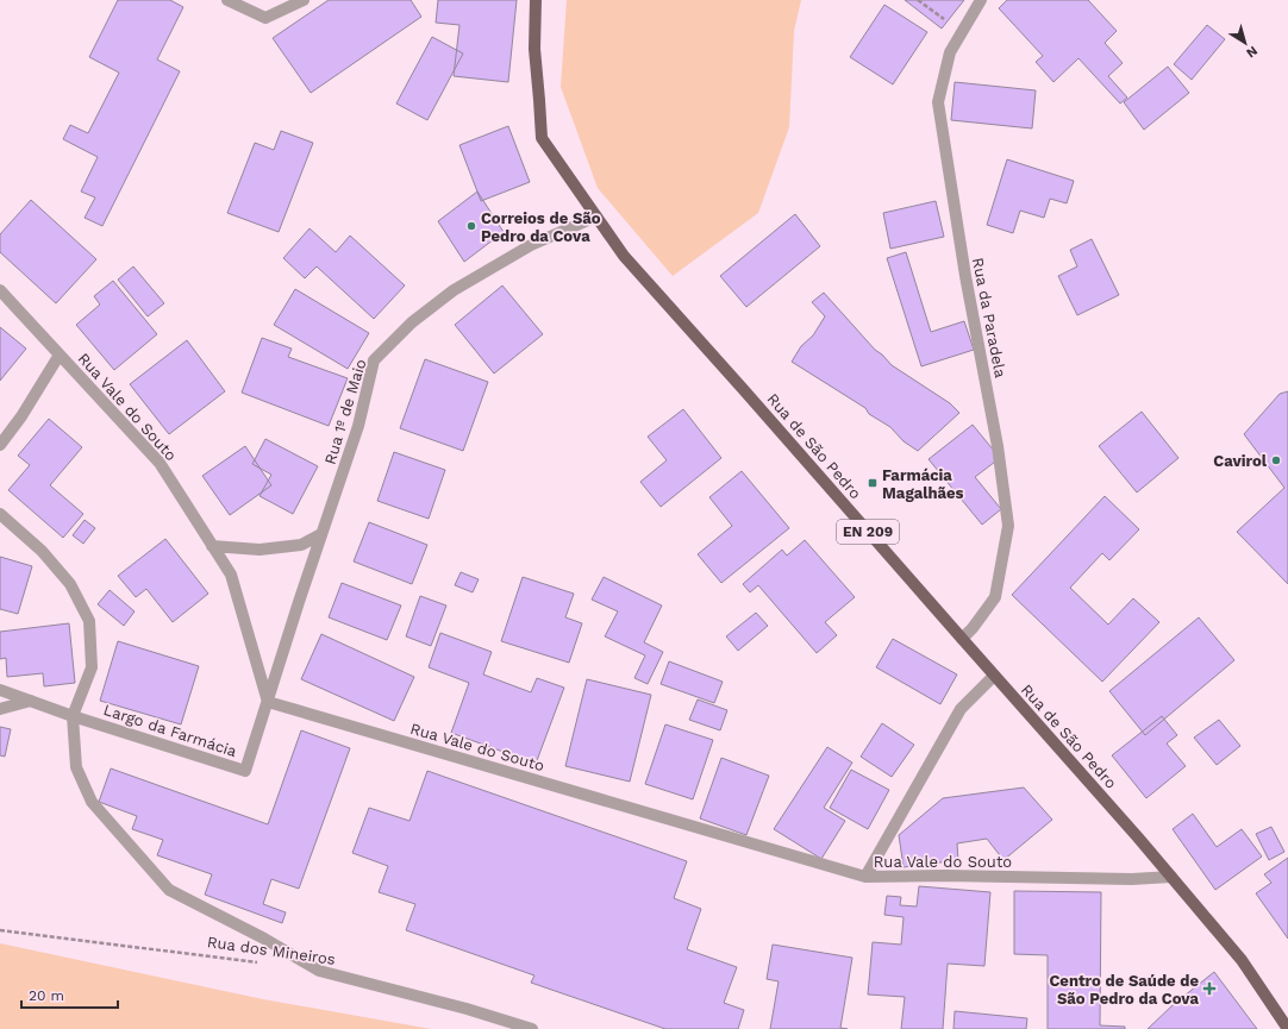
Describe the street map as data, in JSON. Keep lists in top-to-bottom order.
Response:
{
  "streets": {
    "main road": ["Rua de São Pedro", "EN 209"],
    "street": [
      "Rua da Paradela",
      "Rua Vale do Souto",
      "Rua 1º de Maio",
      "Largo da Farmácia",
      "Rua dos Mineiros"
    ]
  },
  "crossings": [
    ["Rua da Paradela", "Rua de São Pedro"],
    ["Rua Vale do Souto", "Rua 1º de Maio"],
    ["Rua Vale do Souto", "Rua de São Pedro"],
    ["Rua Vale do Souto", "Largo da Farmácia"],
    ["Rua 1º de Maio", "Rua de São Pedro"],
    ["Rua 1º de Maio", "Largo da Farmácia"],
    ["Largo da Farmácia", "Rua dos Mineiros"]
  ],
  "places": {
    "other": ["Correios de São Pedro da Cova", "Cavirol"],
    "transit": ["Farmácia Magalhães"],
    "health": ["Centro de Saúde de São Pedro da Cova"]
  },
  "scale_bar": "20 m",
  "north": "bottom right"
}
